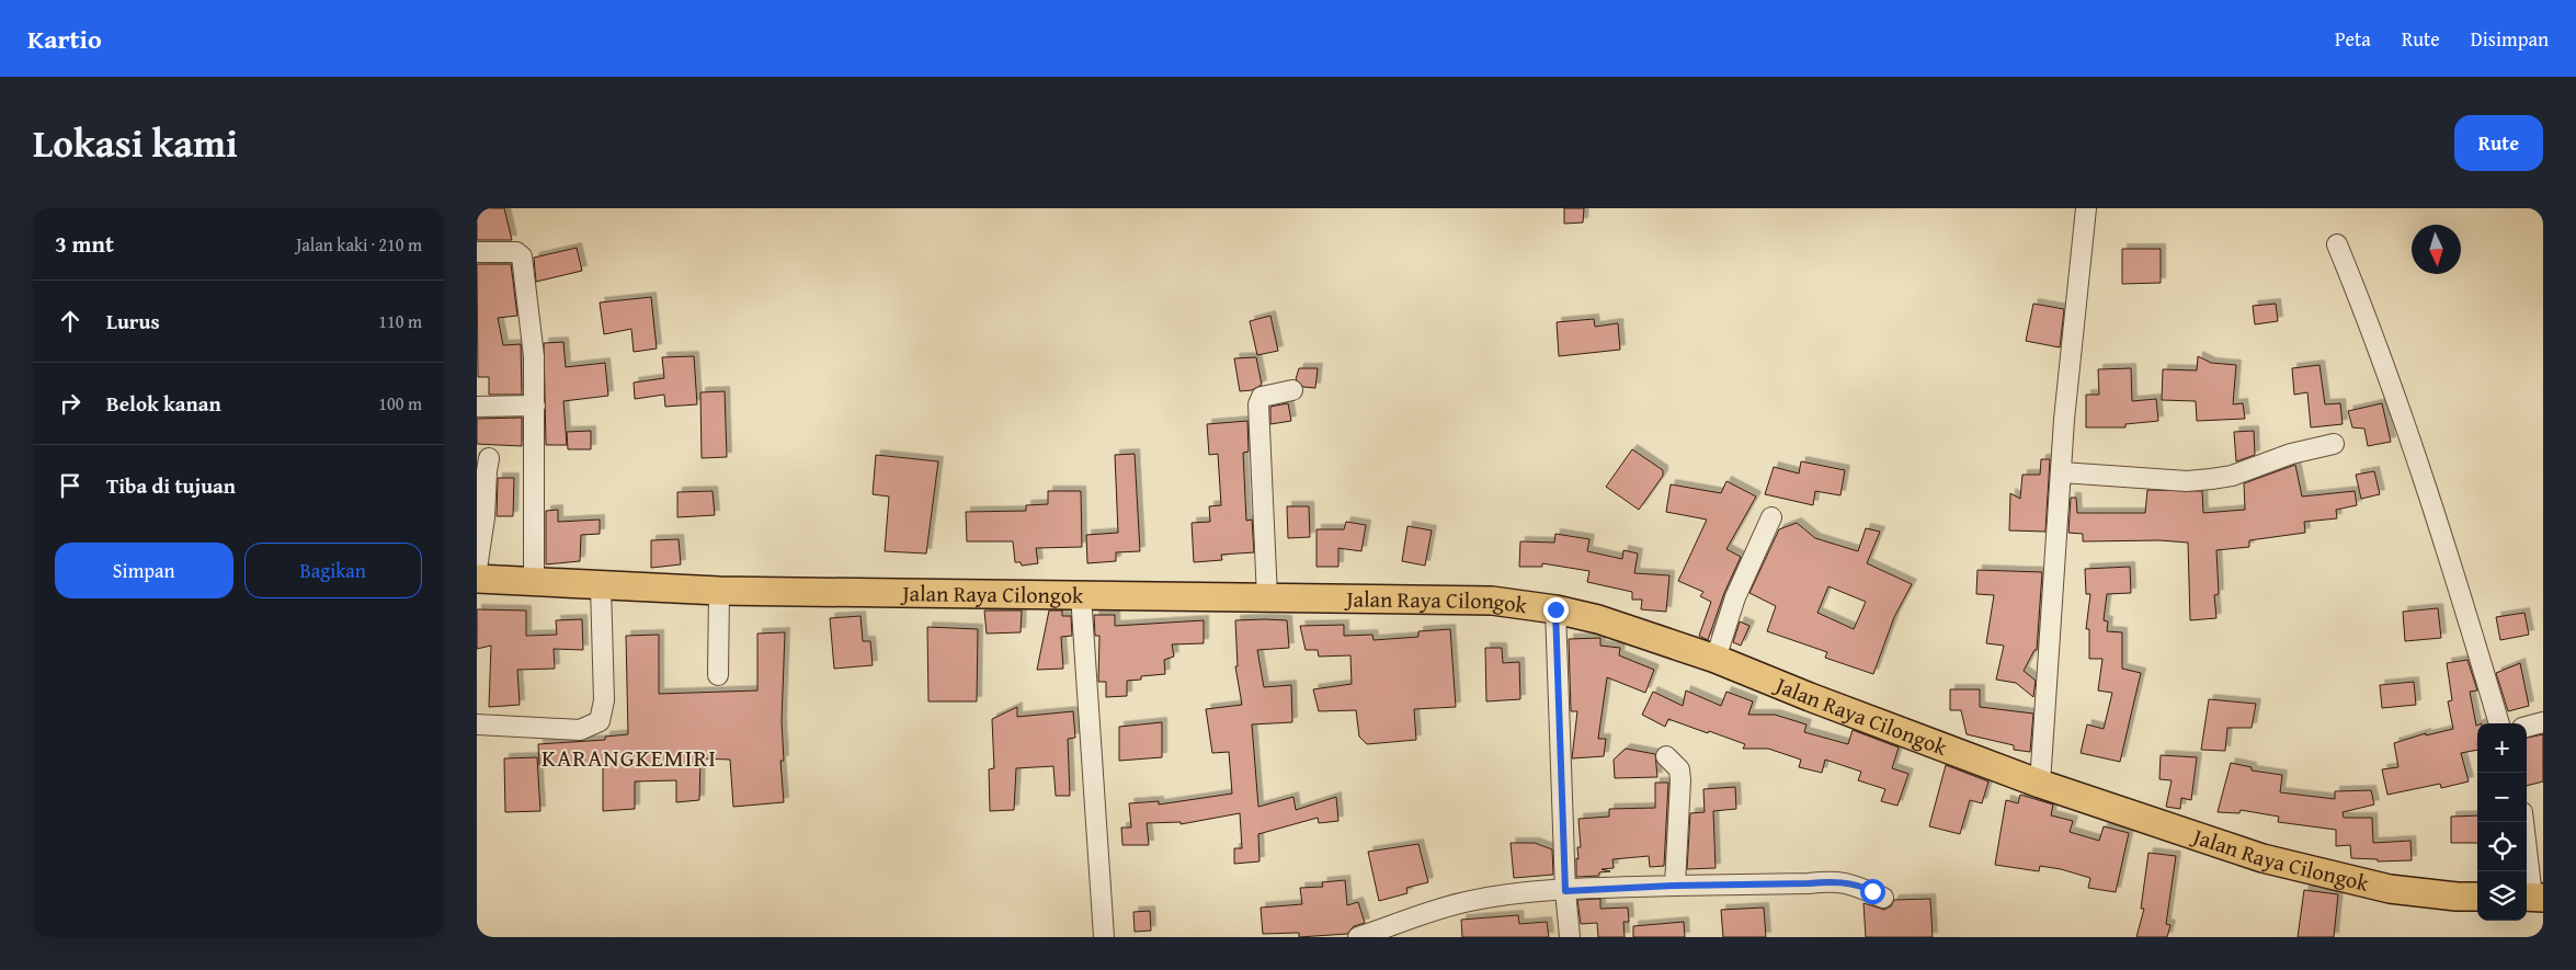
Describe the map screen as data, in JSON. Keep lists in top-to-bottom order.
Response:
{
  "streets": {
    "highway": ["Jalan Raya Cilongok"]
  },
  "districts": ["KARANGKEMIRI"],
  "north": "bottom",
  "page": {
    "header": "Kartio",
    "nav": ["Peta", "Rute", "Disimpan"],
    "title": "Lokasi kami",
    "buttons": [
      "Rute",
      ["Simpan", "Bagikan"]
    ],
    "heading": ["3 mnt", "Jalan kaki · 210 m"],
    "list": [
      ["Lurus", "110 m"],
      ["Belok kanan", "100 m"],
      "Tiba di tujuan"
    ],
    "map_buttons": ["+", "−"]
  }
}
